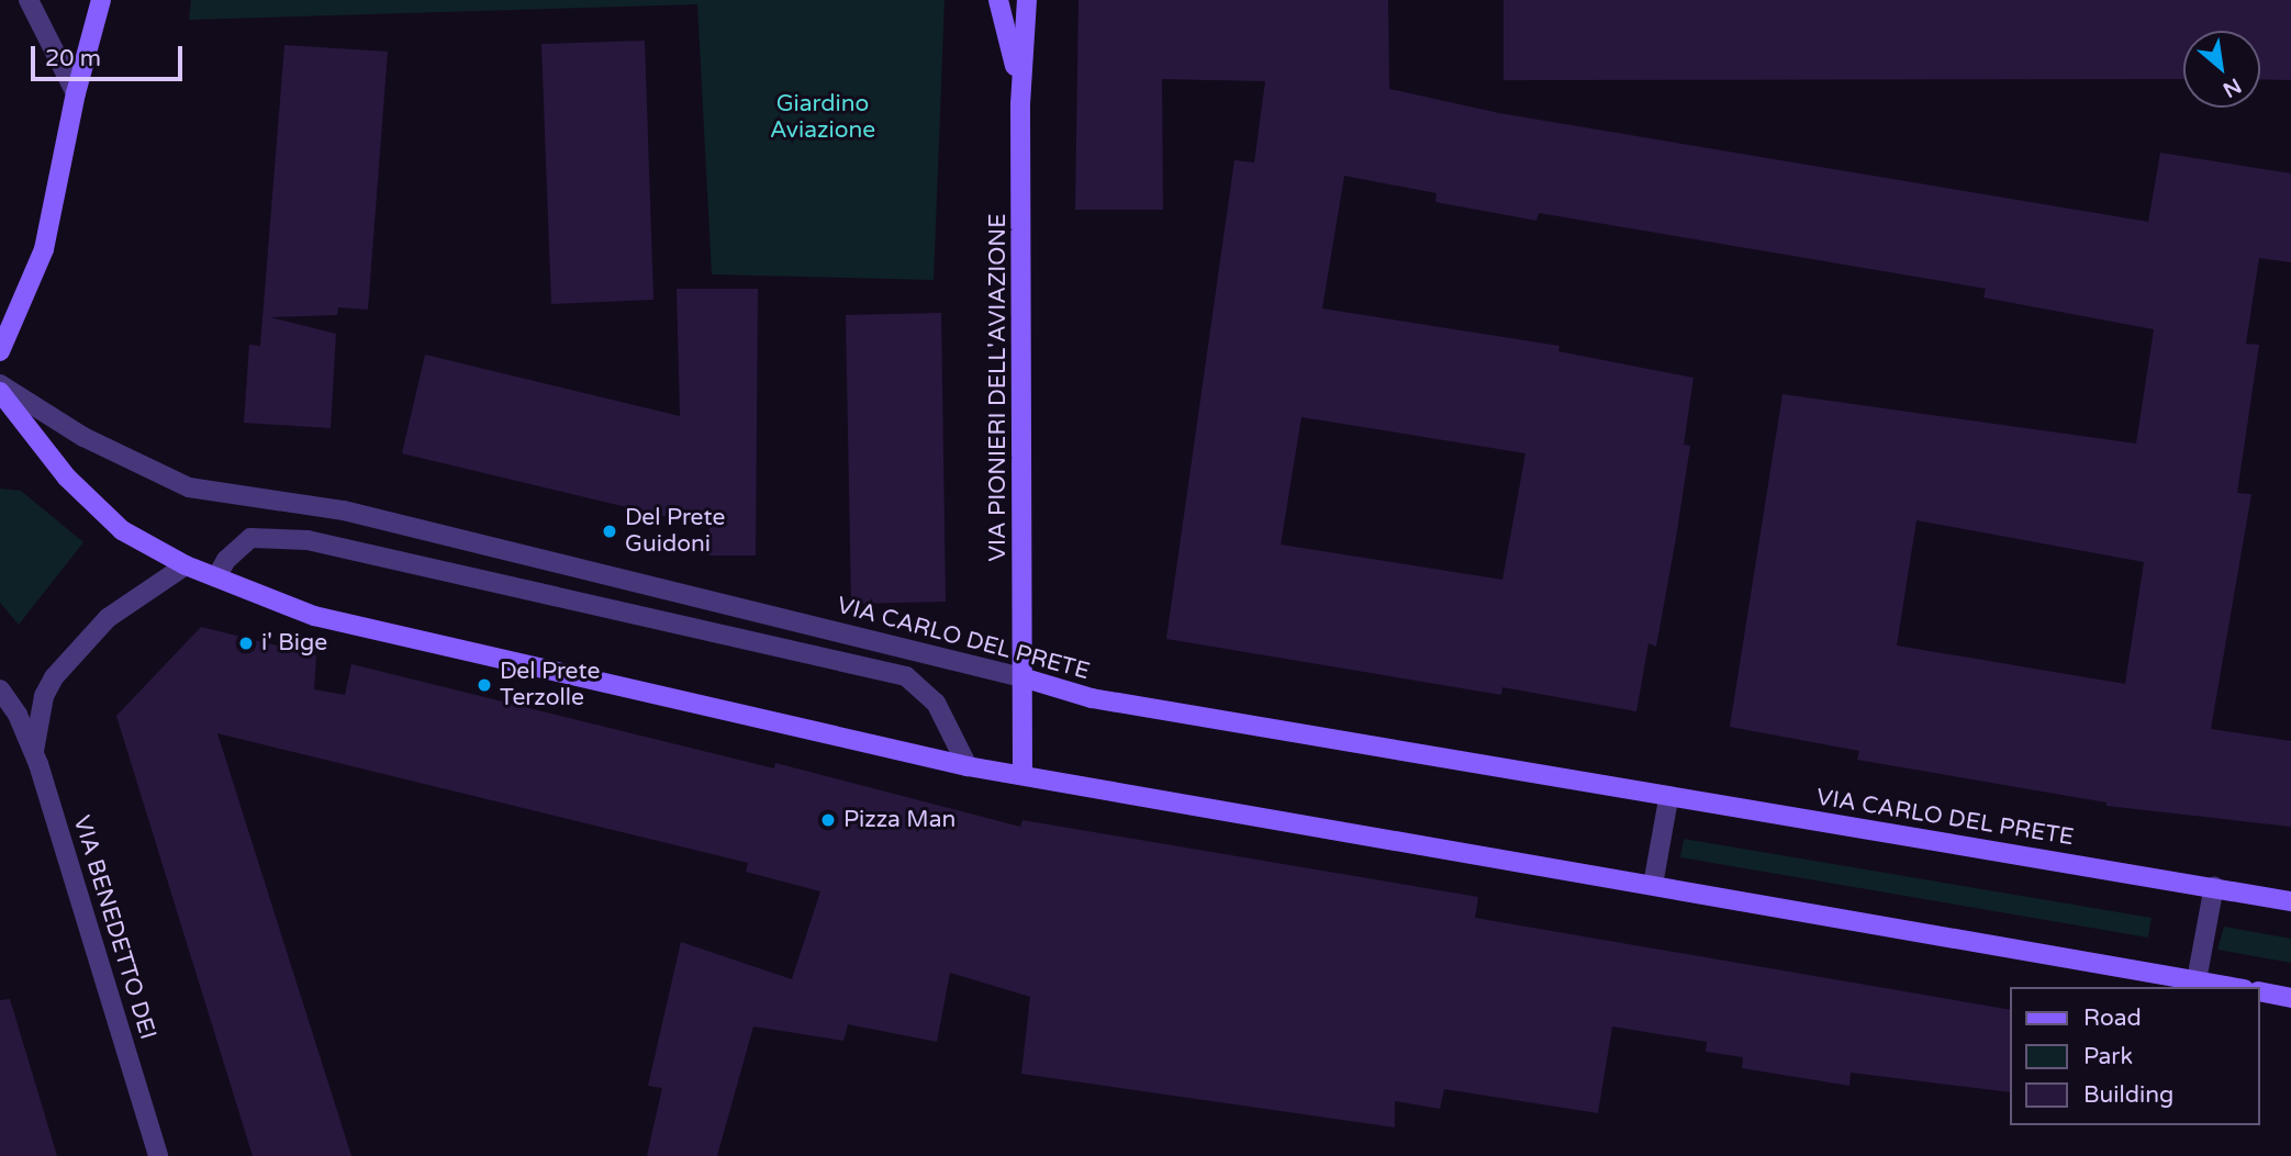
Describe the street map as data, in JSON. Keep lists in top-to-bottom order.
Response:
{
  "streets": {
    "main road": ["VIA PIONIERI DELL'AVIAZIONE", "VIA CARLO DEL PRETE"],
    "street": ["VIA BENEDETTO DEI"]
  },
  "crossings": [
    ["VIA PIONIERI DELL'AVIAZIONE", "VIA CARLO DEL PRETE"]
  ],
  "parks": ["Giardino Aviazione"],
  "places": [
    "Del Prete Guidoni",
    "i' Bige",
    "Del Prete Terzolle",
    "Pizza Man"
  ],
  "legend": ["Road", "Park", "Building"],
  "scale_bar": "20 m",
  "north": "bottom right"
}
